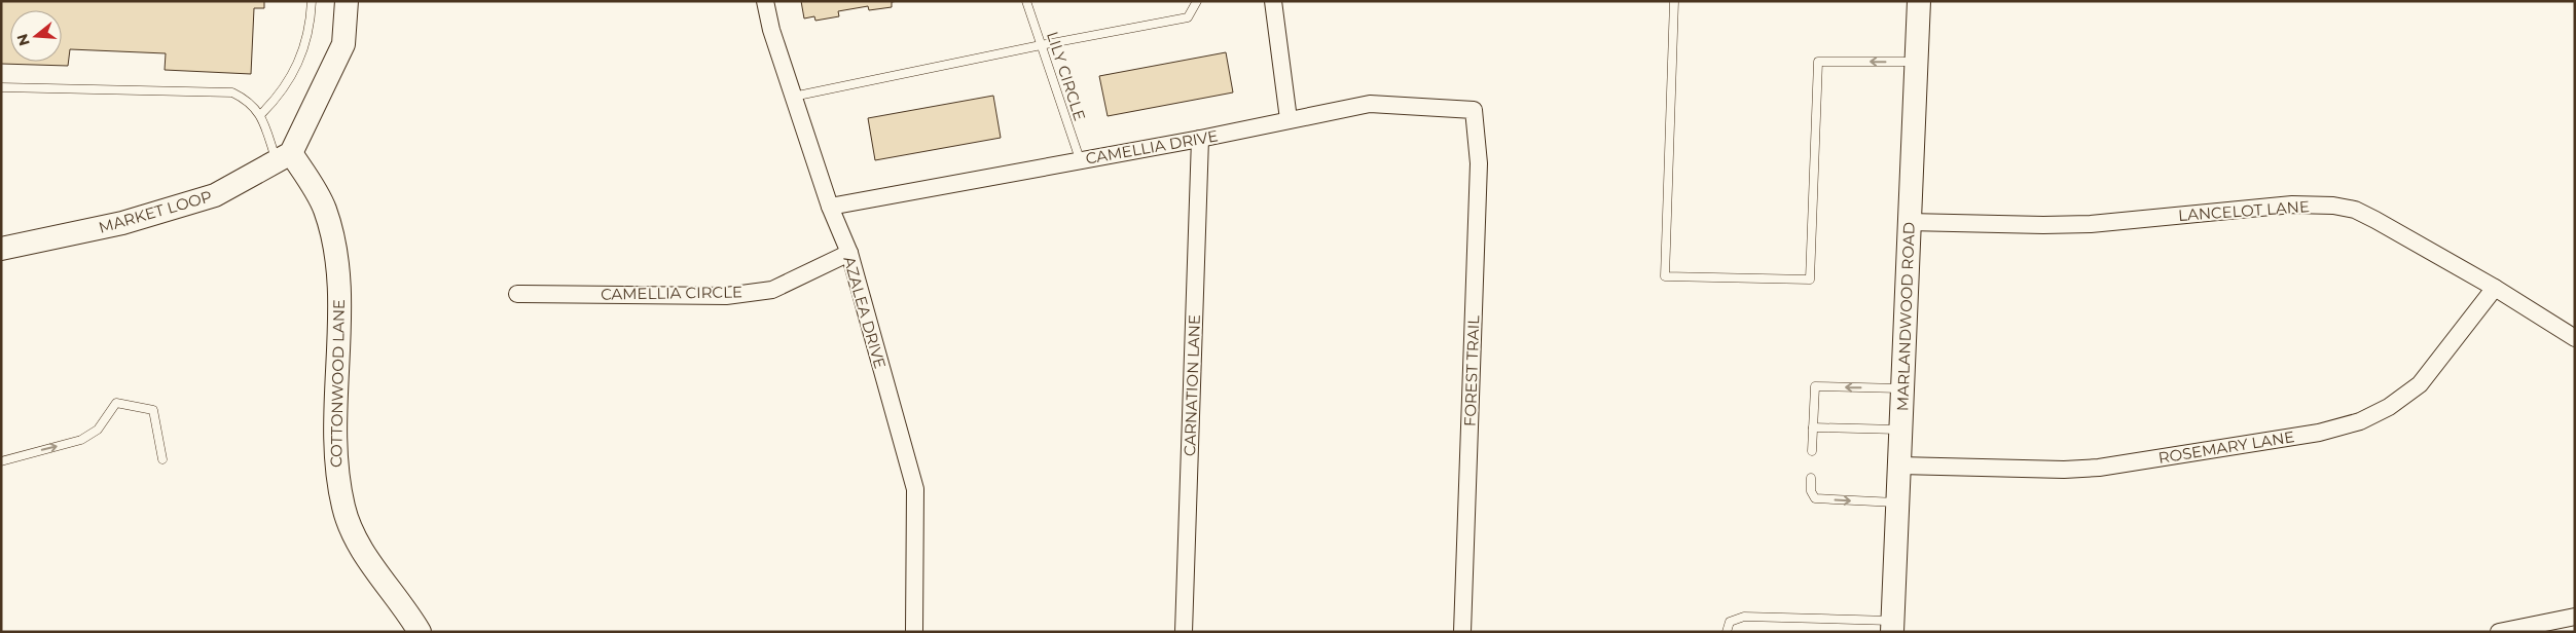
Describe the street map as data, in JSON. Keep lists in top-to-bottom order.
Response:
{
  "streets": {
    "street": [
      "CAMELLIA DRIVE",
      "LANCELOT LANE",
      "MARKET LOOP",
      "CAMELLIA CIRCLE",
      "AZALEA DRIVE",
      "MARLANDWOOD ROAD",
      "FOREST TRAIL",
      "COTTONWOOD LANE",
      "CARNATION LANE",
      "ROSEMARY LANE"
    ],
    "lane": ["LILY CIRCLE"]
  },
  "crossings": [
    ["LILY CIRCLE", "CAMELLIA DRIVE"],
    ["CAMELLIA DRIVE", "AZALEA DRIVE"],
    ["CAMELLIA DRIVE", "FOREST TRAIL"],
    ["CAMELLIA DRIVE", "CARNATION LANE"],
    ["LANCELOT LANE", "MARLANDWOOD ROAD"],
    ["LANCELOT LANE", "ROSEMARY LANE"],
    ["MARKET LOOP", "COTTONWOOD LANE"],
    ["CAMELLIA CIRCLE", "AZALEA DRIVE"],
    ["MARLANDWOOD ROAD", "ROSEMARY LANE"]
  ],
  "north": "left"
}
